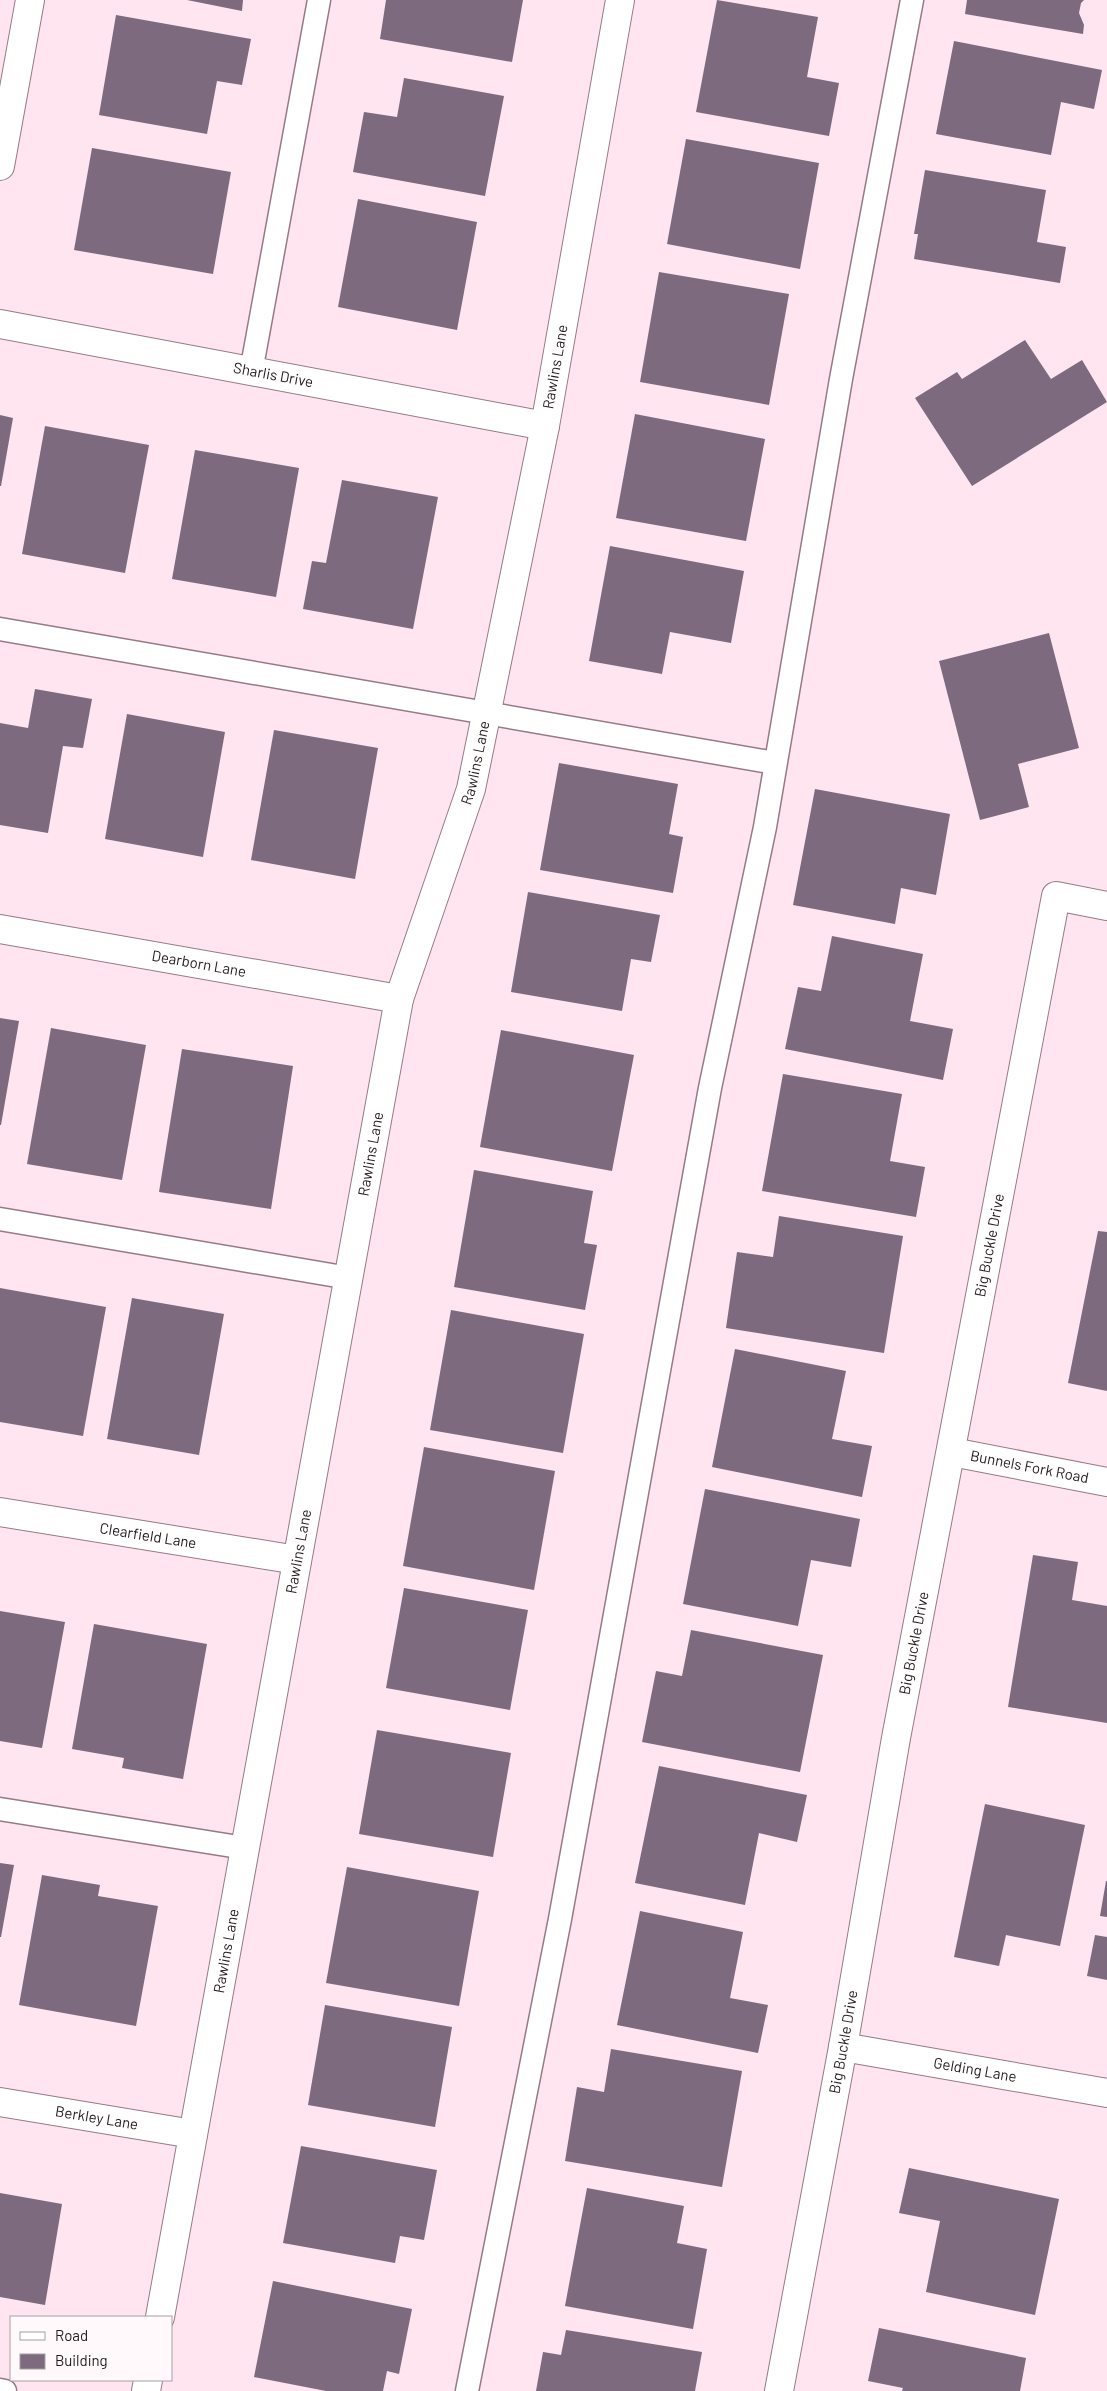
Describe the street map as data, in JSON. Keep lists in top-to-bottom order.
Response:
{
  "streets": {
    "street": [
      "Rawlins Lane",
      "Sharlis Drive",
      "Dearborn Lane",
      "Big Buckle Drive",
      "Bunnels Fork Road",
      "Clearfield Lane",
      "Gelding Lane",
      "Berkley Lane"
    ]
  },
  "crossings": [
    ["Rawlins Lane", "Sharlis Drive"],
    ["Rawlins Lane", "Dearborn Lane"],
    ["Rawlins Lane", "Clearfield Lane"],
    ["Rawlins Lane", "Berkley Lane"],
    ["Big Buckle Drive", "Bunnels Fork Road"],
    ["Big Buckle Drive", "Gelding Lane"]
  ],
  "legend": ["Road", "Building"]
}
